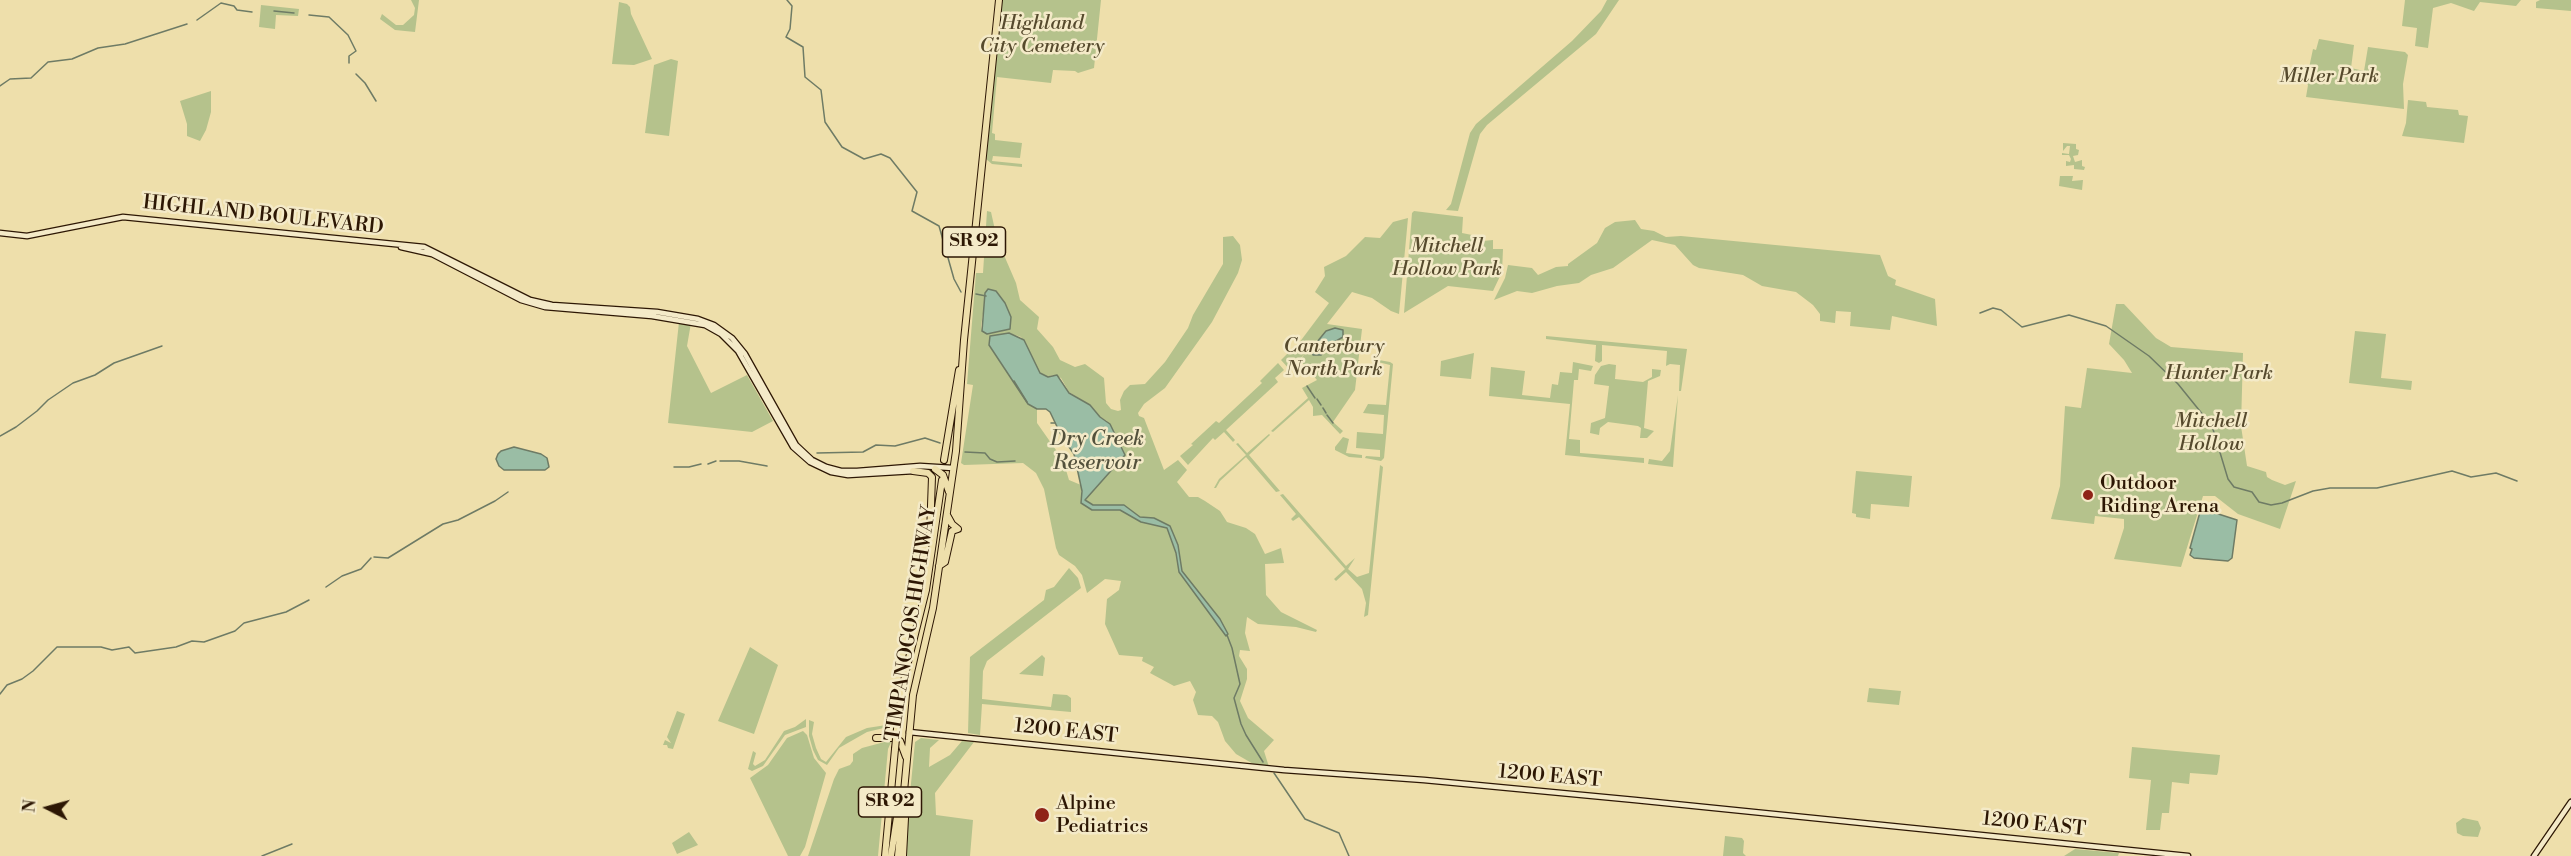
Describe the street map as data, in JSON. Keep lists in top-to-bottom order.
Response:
{
  "streets": {
    "main road": [
      "HIGHLAND BOULEVARD",
      "SR 92",
      "TIMPANOGOS HIGHWAY",
      "1200 EAST"
    ]
  },
  "crossings": [
    ["HIGHLAND BOULEVARD", "SR 92"],
    ["HIGHLAND BOULEVARD", "TIMPANOGOS HIGHWAY"],
    ["SR 92", "TIMPANOGOS HIGHWAY"],
    ["TIMPANOGOS HIGHWAY", "1200 EAST"]
  ],
  "water": ["Dry Creek Reservoir"],
  "parks": [
    "Highland City Cemetery",
    "Miller Park",
    "Mitchell Hollow Park",
    "Canterbury North Park",
    "Hunter Park",
    "Mitchell Hollow"
  ],
  "places": ["Outdoor Riding Arena", "Alpine Pediatrics"],
  "north": "left"
}
